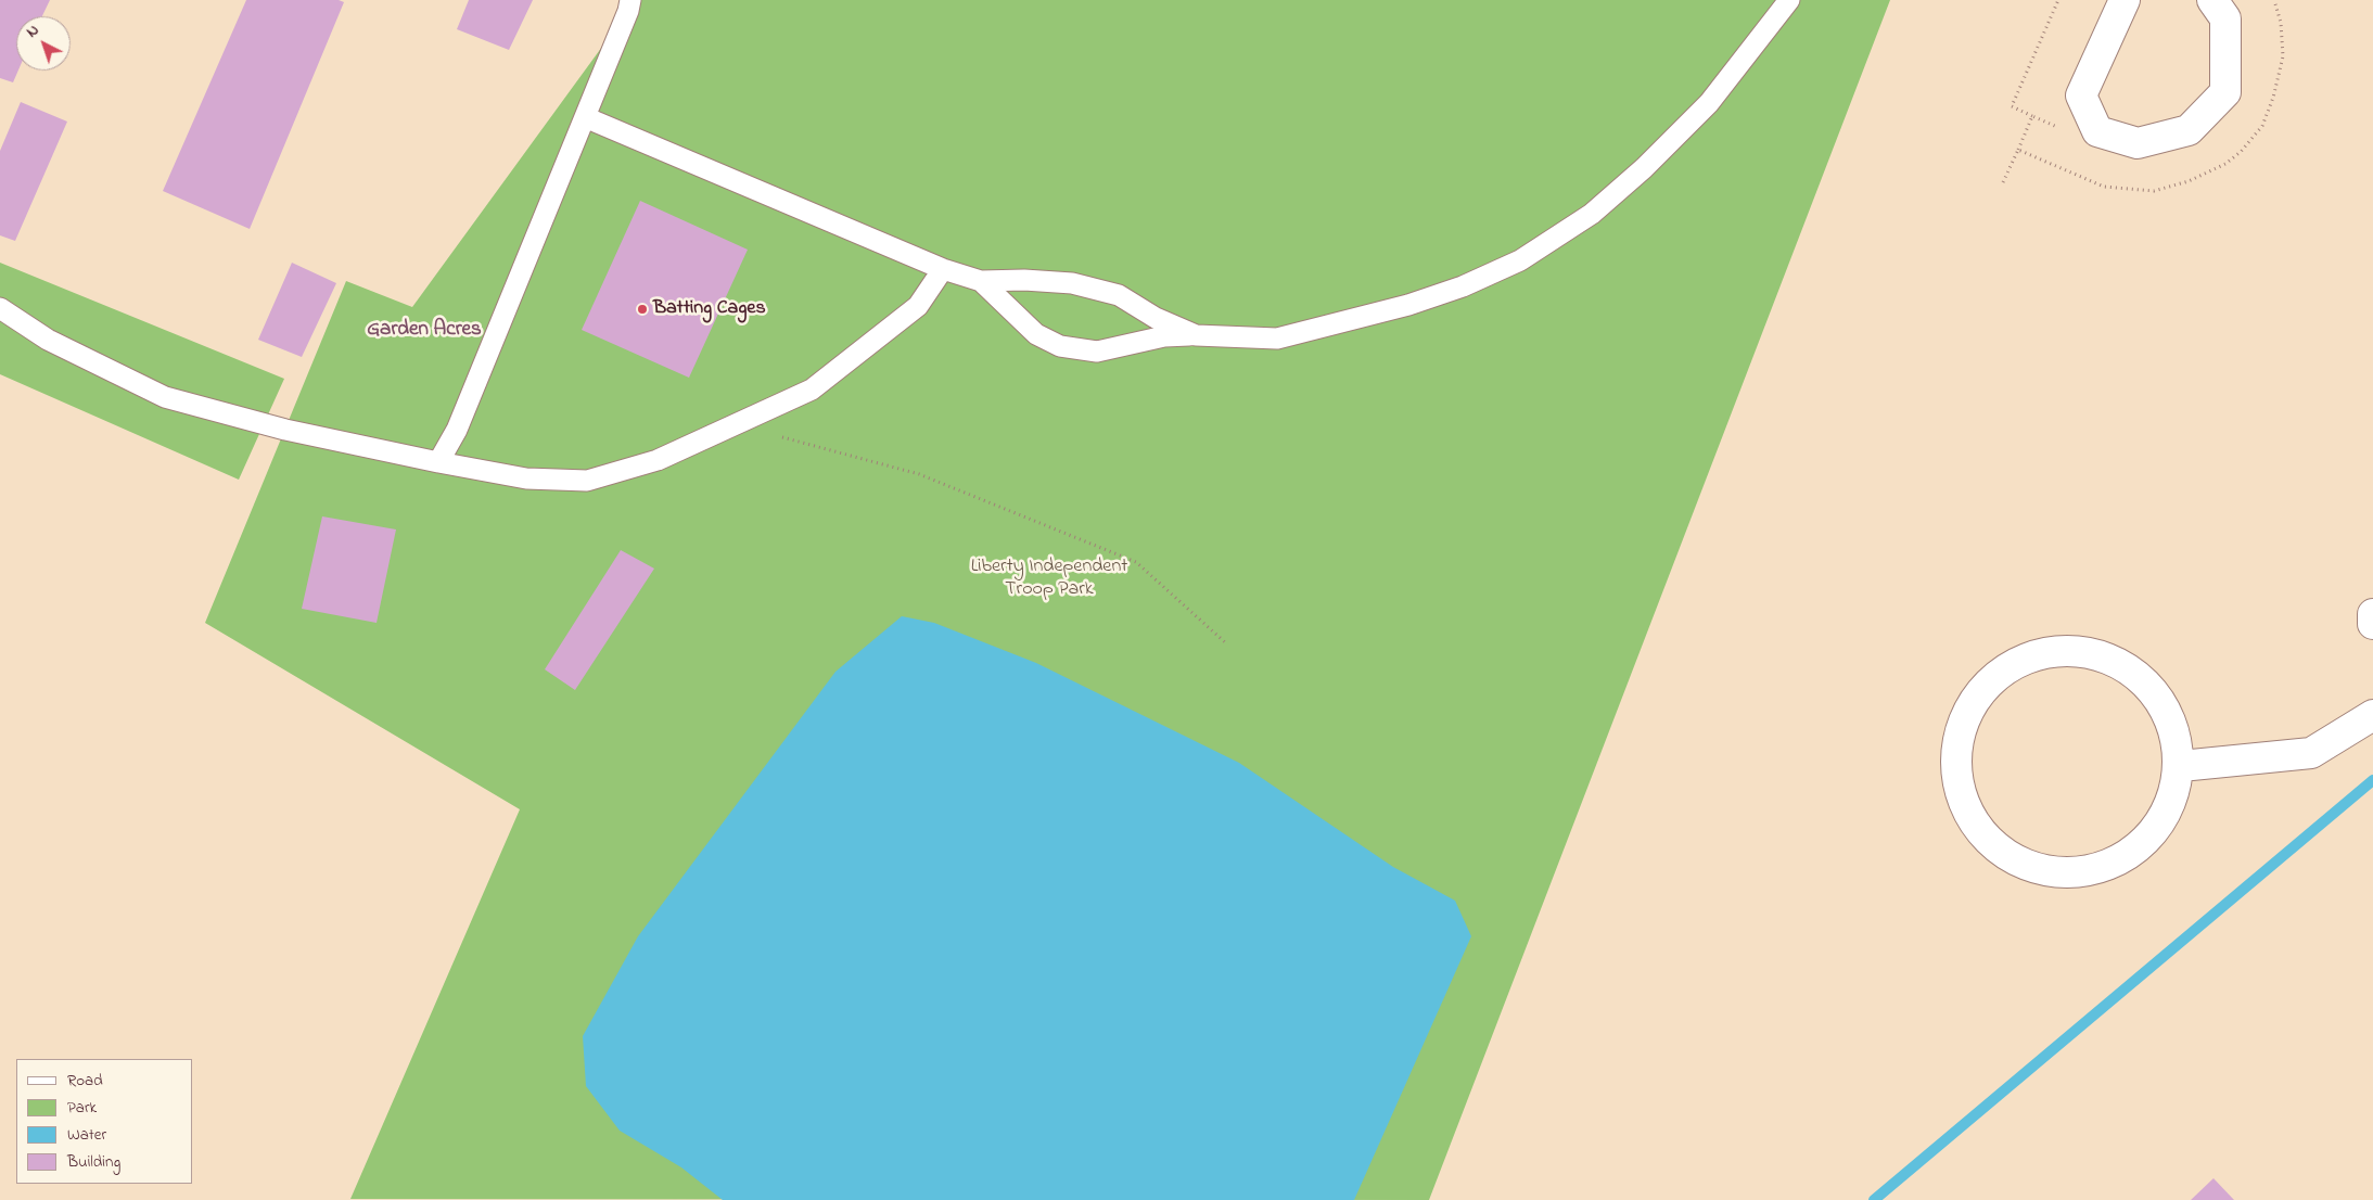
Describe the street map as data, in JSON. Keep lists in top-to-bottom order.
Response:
{
  "districts": ["Garden Acres"],
  "parks": ["Liberty Independent Troop Park"],
  "places": ["Batting Cages"],
  "legend": [
    "Road",
    "Park",
    "Water",
    "Building"
  ],
  "north": "top left"
}
